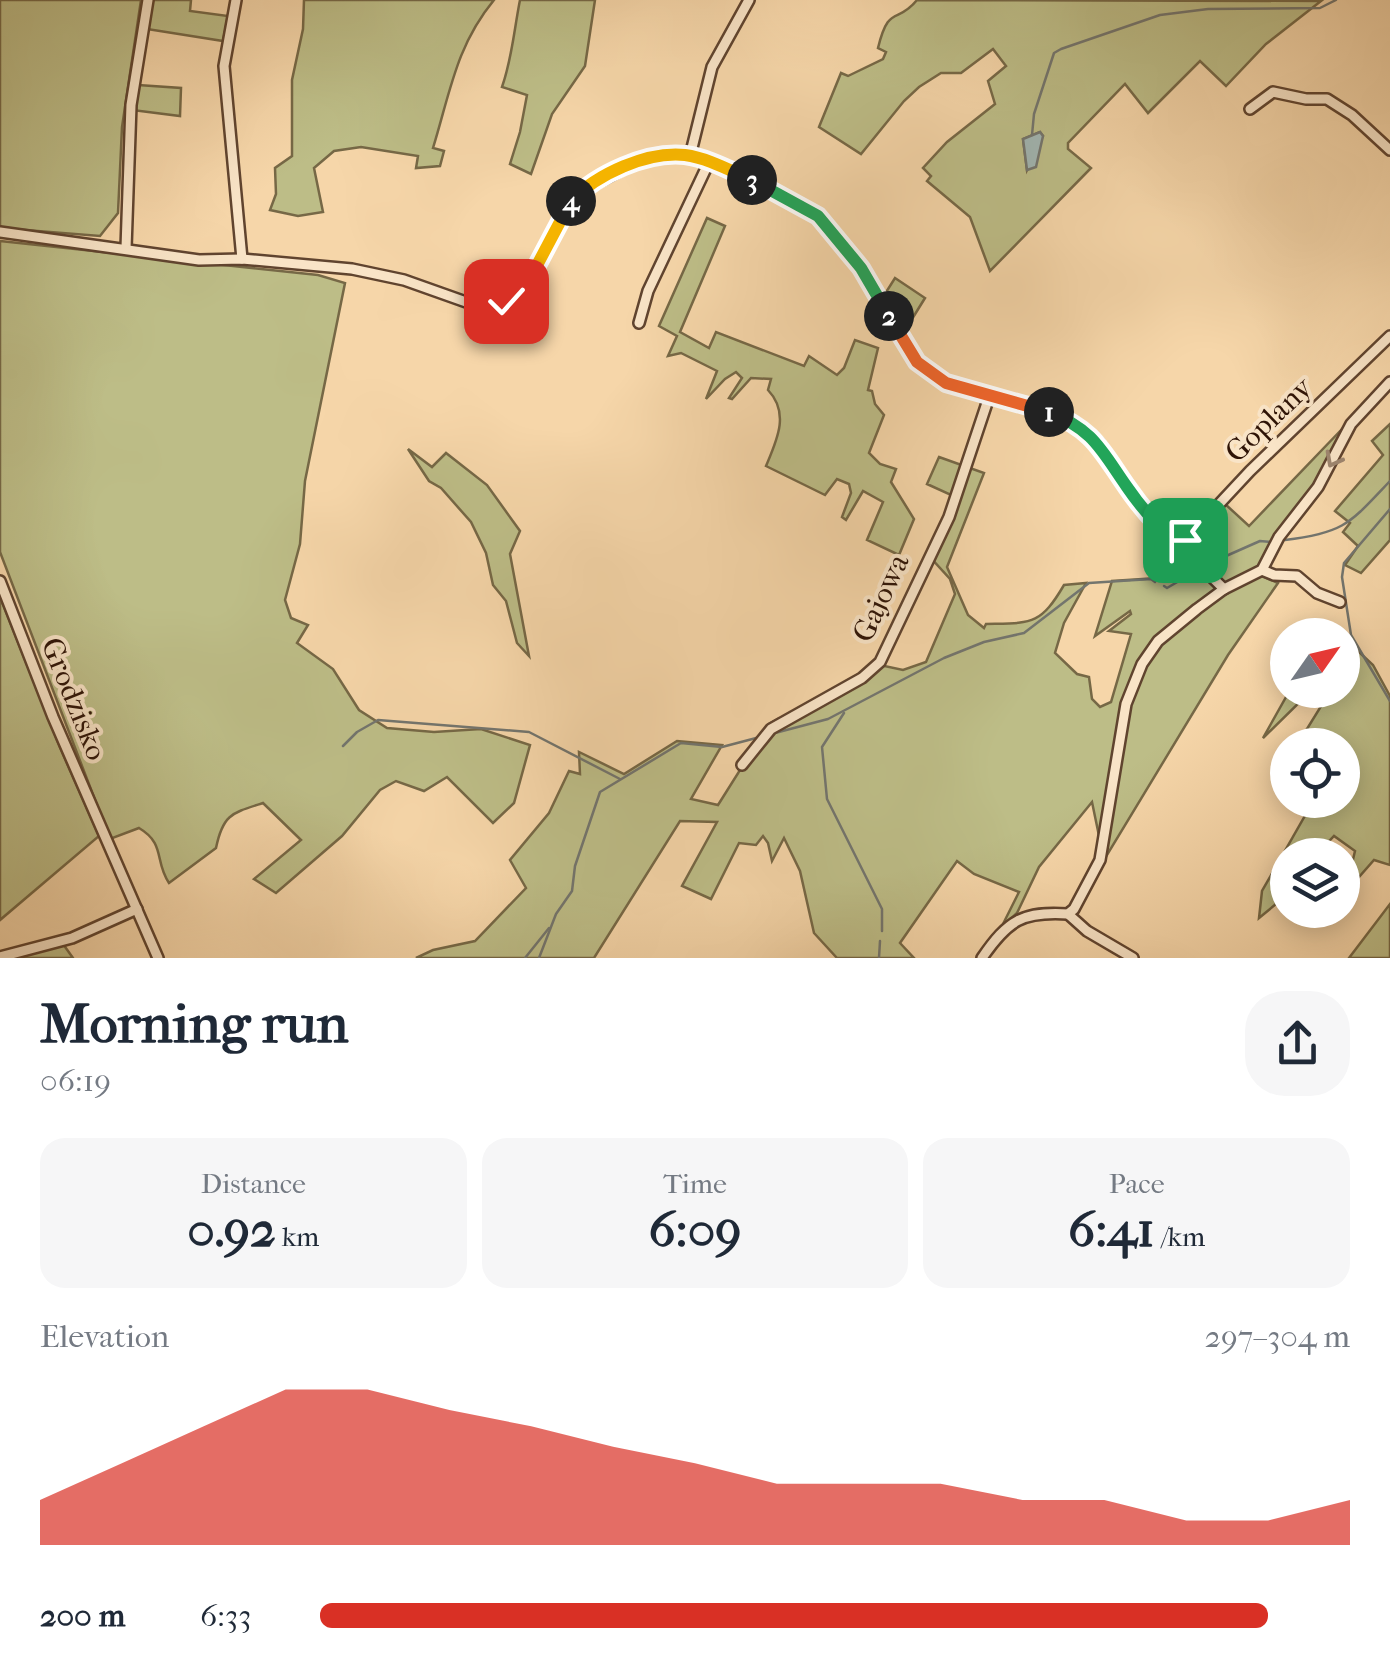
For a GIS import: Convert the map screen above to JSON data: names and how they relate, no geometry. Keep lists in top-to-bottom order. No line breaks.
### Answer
{"streets":{"street":["Goplany","Gajowa","Grodzisko"]},"north":"top right","page":{"pins":["3","4","2","1"],"heading":["Morning run","06:19"],"stats":[["Distance","0.92 km"],["Time","6:09"],["Pace","6:41 /km"]],"chart":["Elevation","297–304 m"],"list":[{"name":"200 m","note":"6:33"}]}}
